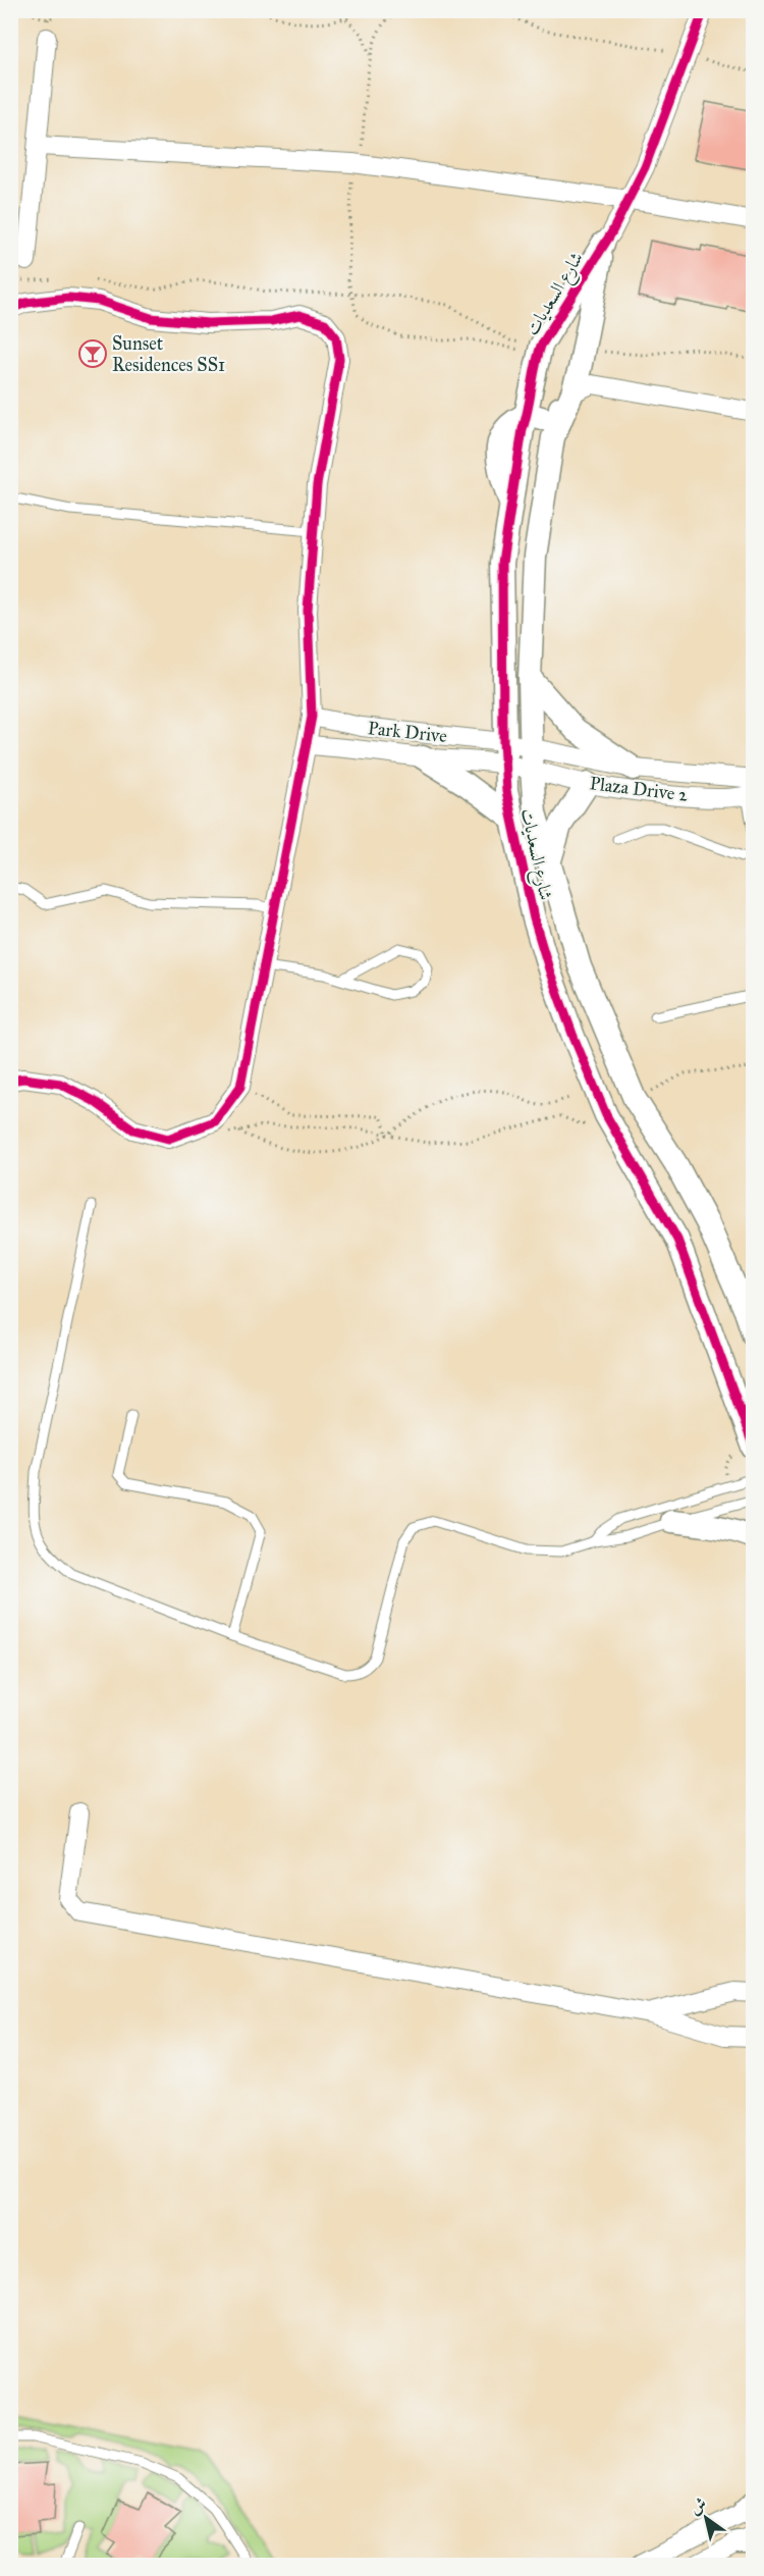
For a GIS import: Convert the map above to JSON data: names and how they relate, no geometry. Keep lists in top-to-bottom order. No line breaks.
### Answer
{"streets":{"street":["شارع السعديات","Park Drive","Plaza Drive 2"]},"crossings":[["شارع السعديات","Park Drive"],["شارع السعديات","Plaza Drive 2"]],"places":{"bar":["Sunset Residences SS1"]},"north":"top left"}
